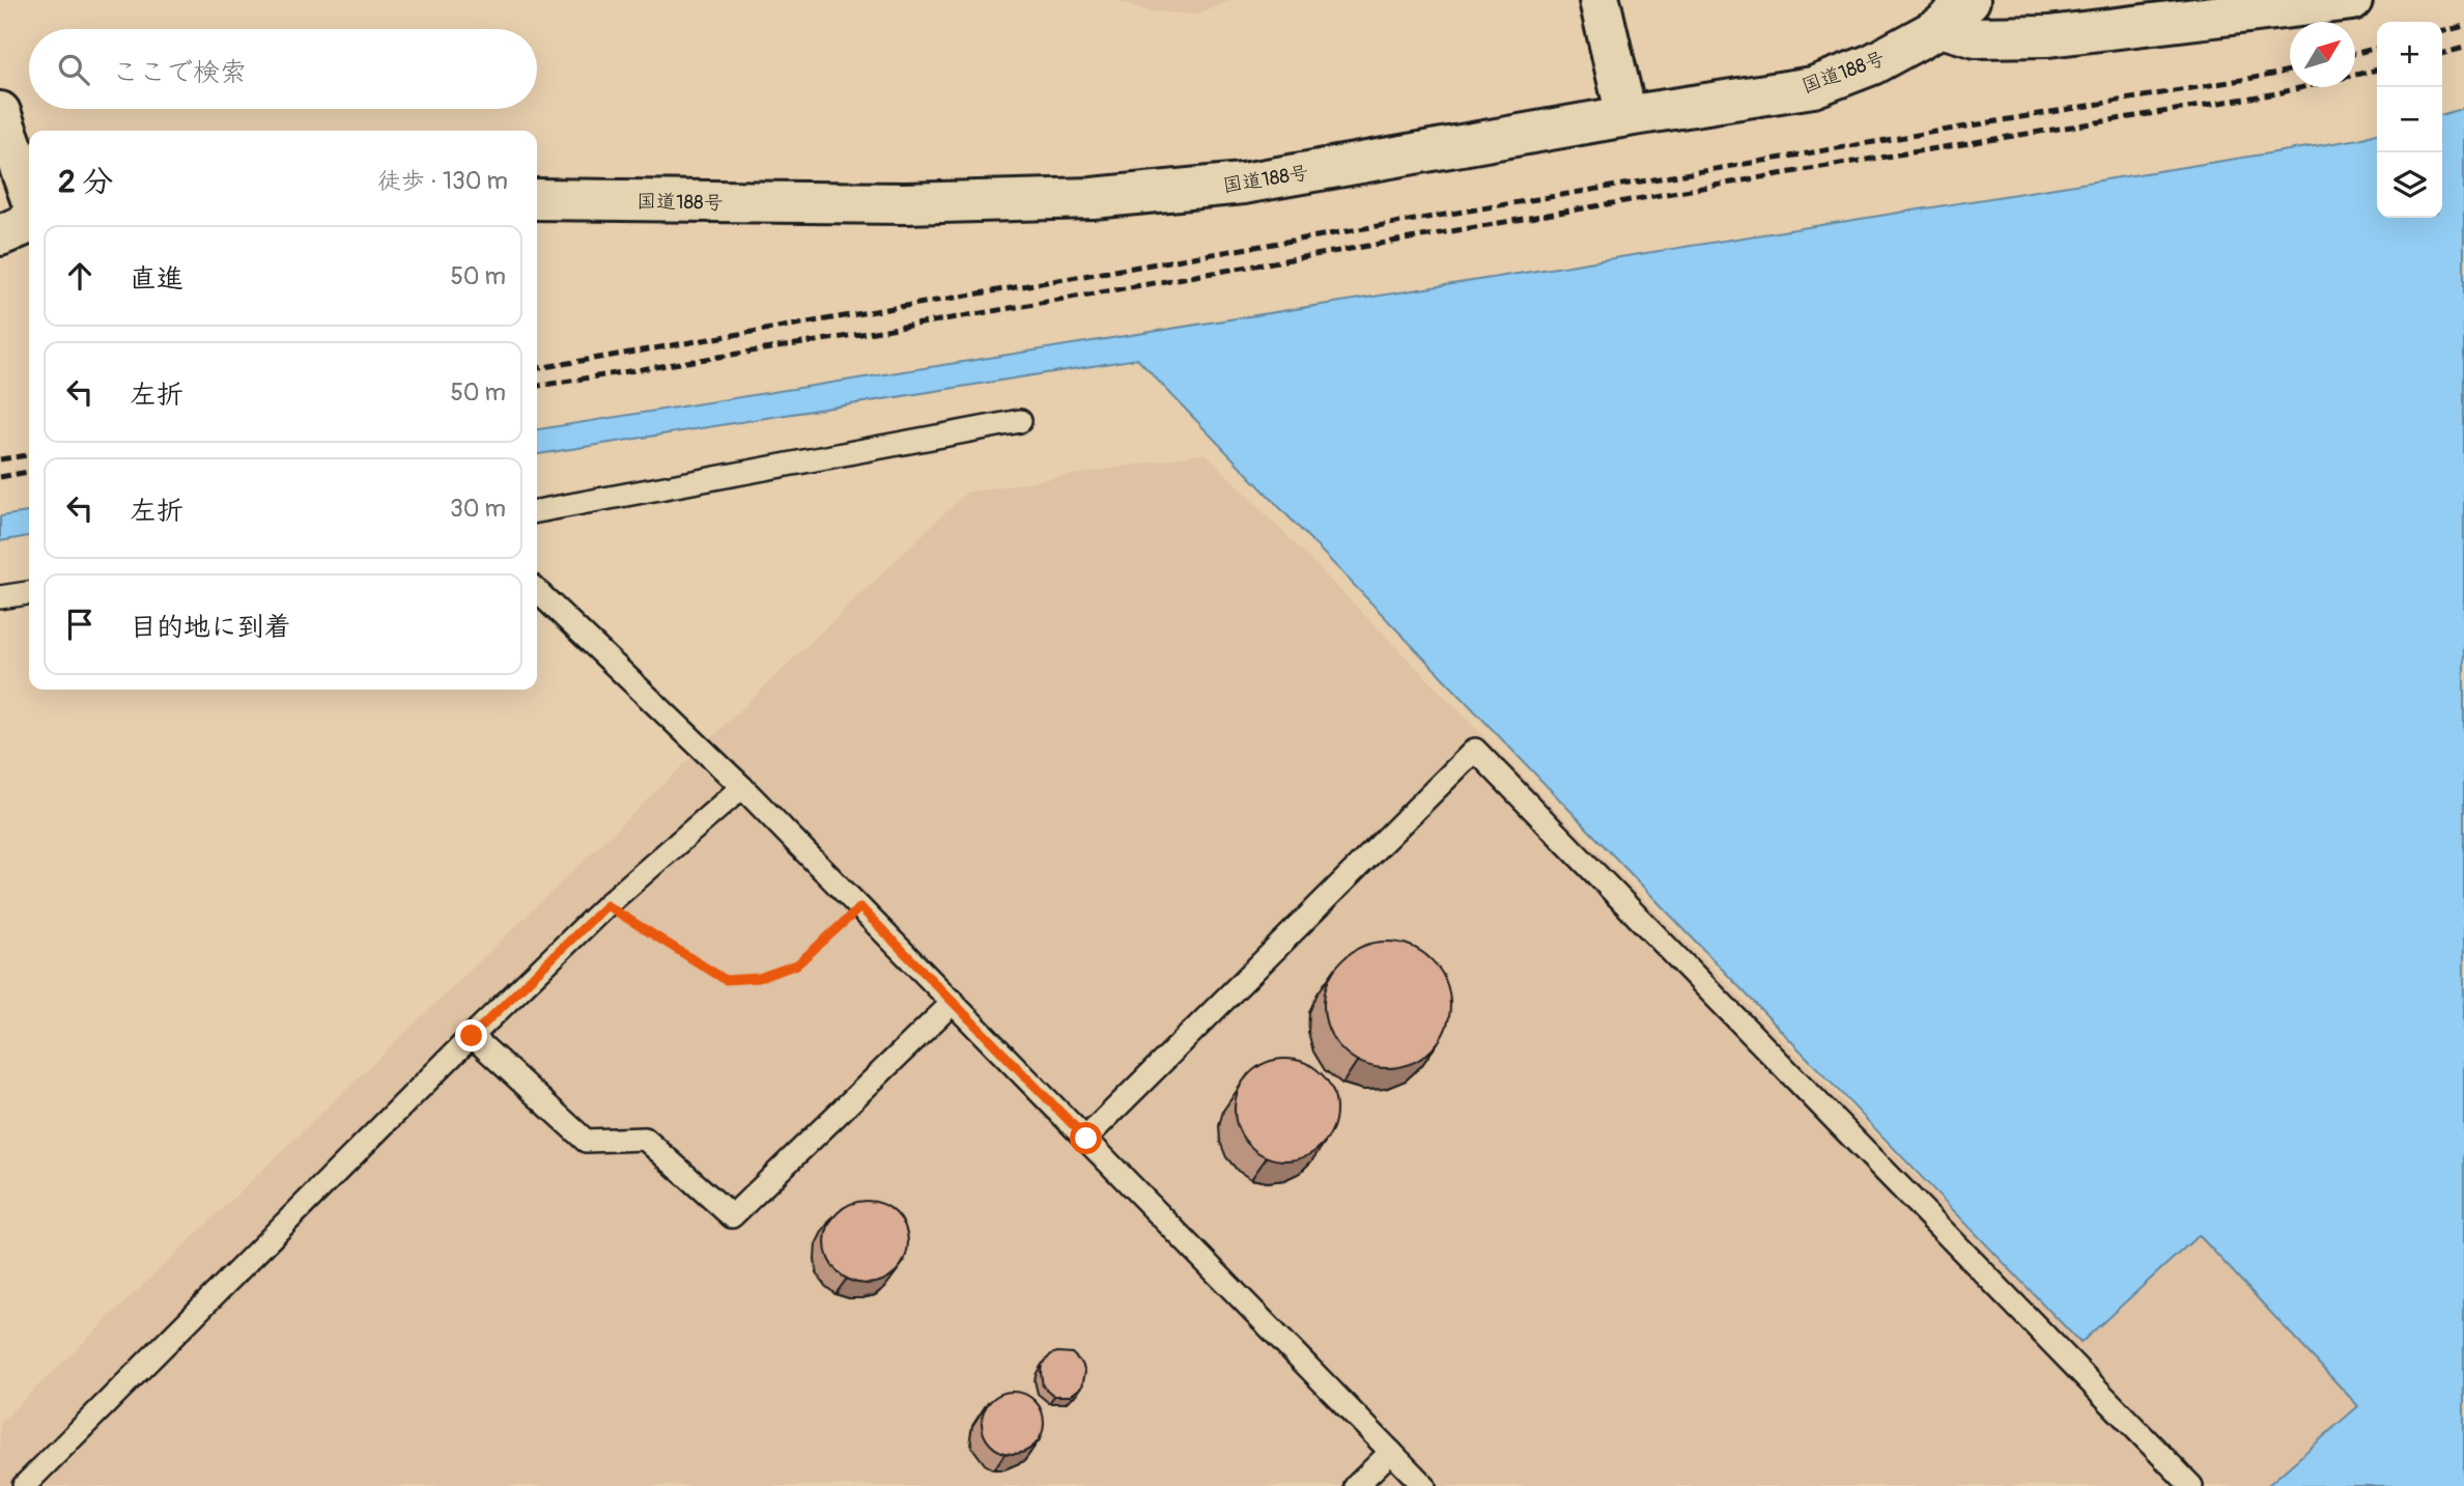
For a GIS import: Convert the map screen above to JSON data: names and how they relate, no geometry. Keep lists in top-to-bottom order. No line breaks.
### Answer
{"streets":{"main road":["国道188号"]},"north":"top right","page":{"map_buttons":["+","−"],"search":"ここで検索","heading":["2 分","徒歩 · 130 m"],"list":[["直進","50 m"],["左折","50 m"],["左折","30 m"],"目的地に到着"]}}
